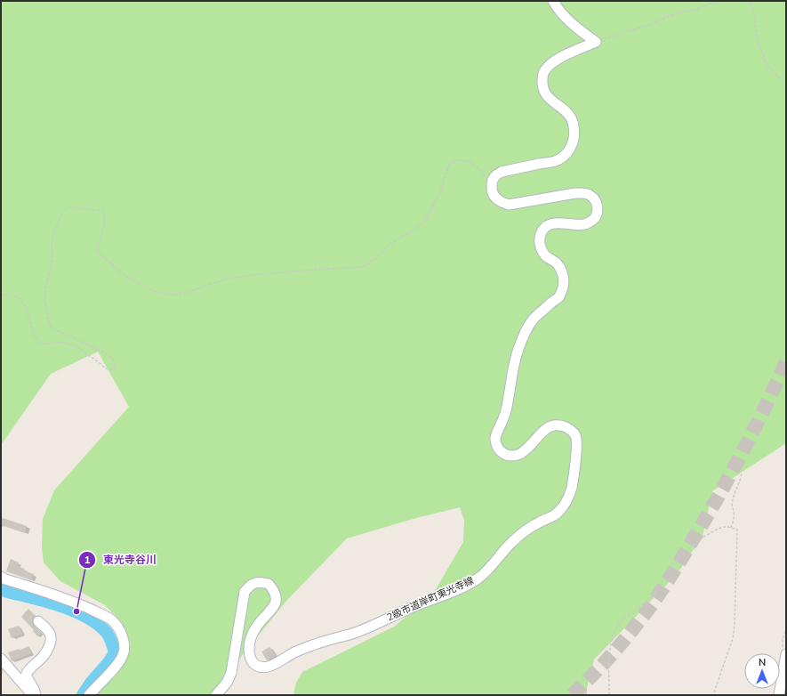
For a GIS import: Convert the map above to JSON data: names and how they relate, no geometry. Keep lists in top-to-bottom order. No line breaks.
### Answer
{"streets":{"street":["2級市道岸町東光寺線"]},"places":["東光寺谷川"],"north":"top"}
